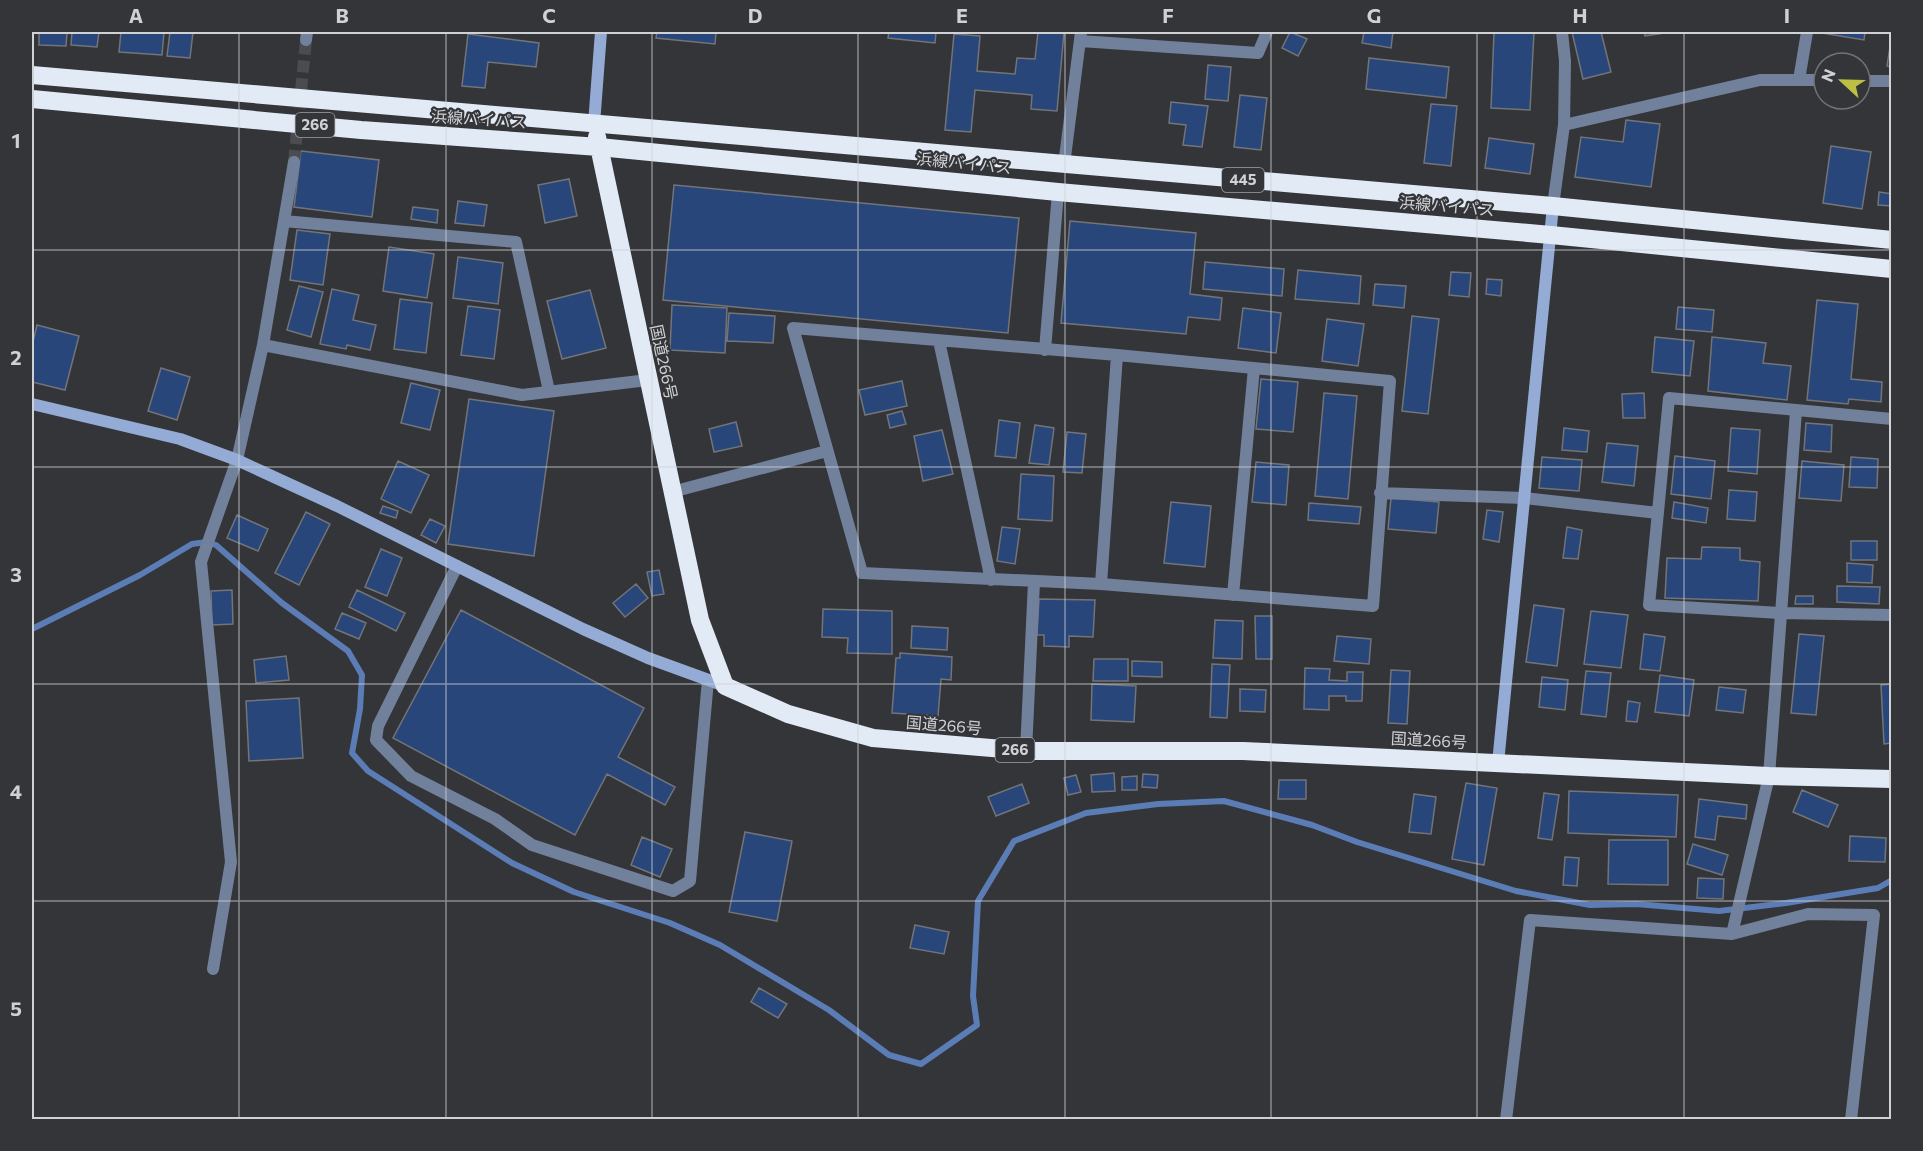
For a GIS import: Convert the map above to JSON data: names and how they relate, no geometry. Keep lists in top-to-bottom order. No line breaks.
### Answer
{"streets":{"highway":["浜線バイパス","266","445","国道266号"]},"crossings":[["浜線バイパス","国道266号"]],"north":"left","grid":{"columns":["A","B","C","D","E","F","G","H","I"],"rows":["1","2","3","4","5"]}}
